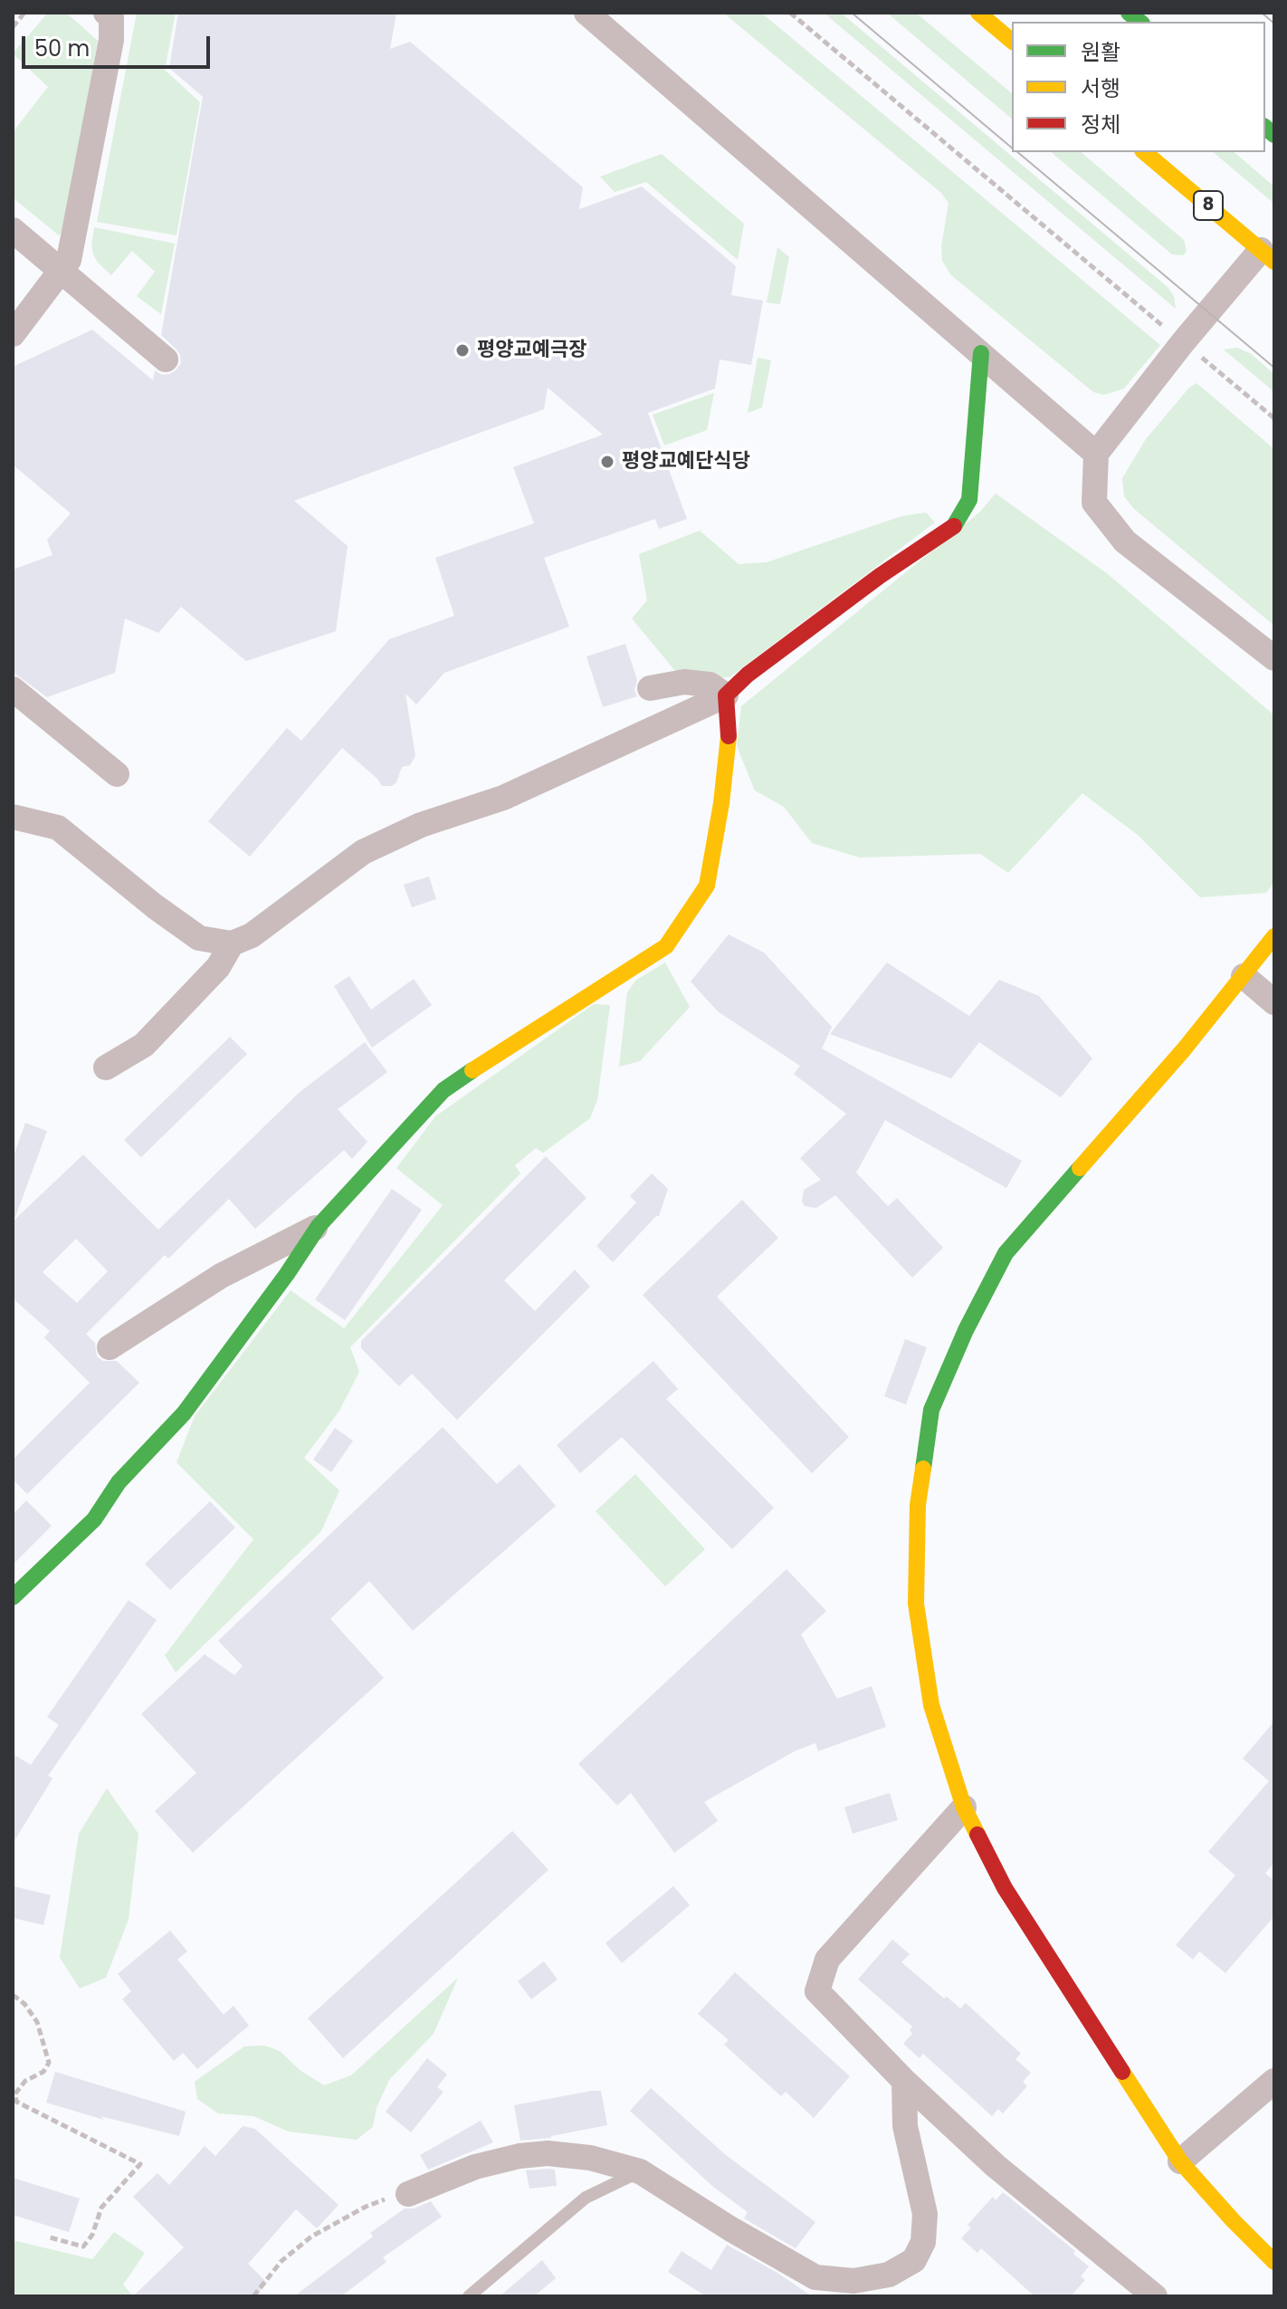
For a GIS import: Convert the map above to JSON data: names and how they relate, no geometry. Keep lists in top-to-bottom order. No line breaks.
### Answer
{"streets":{"main road":["8"]},"places":["평양교예극장","평양교예단식당"],"legend":["원활","서행","정체"],"scale_bar":"50 m"}
